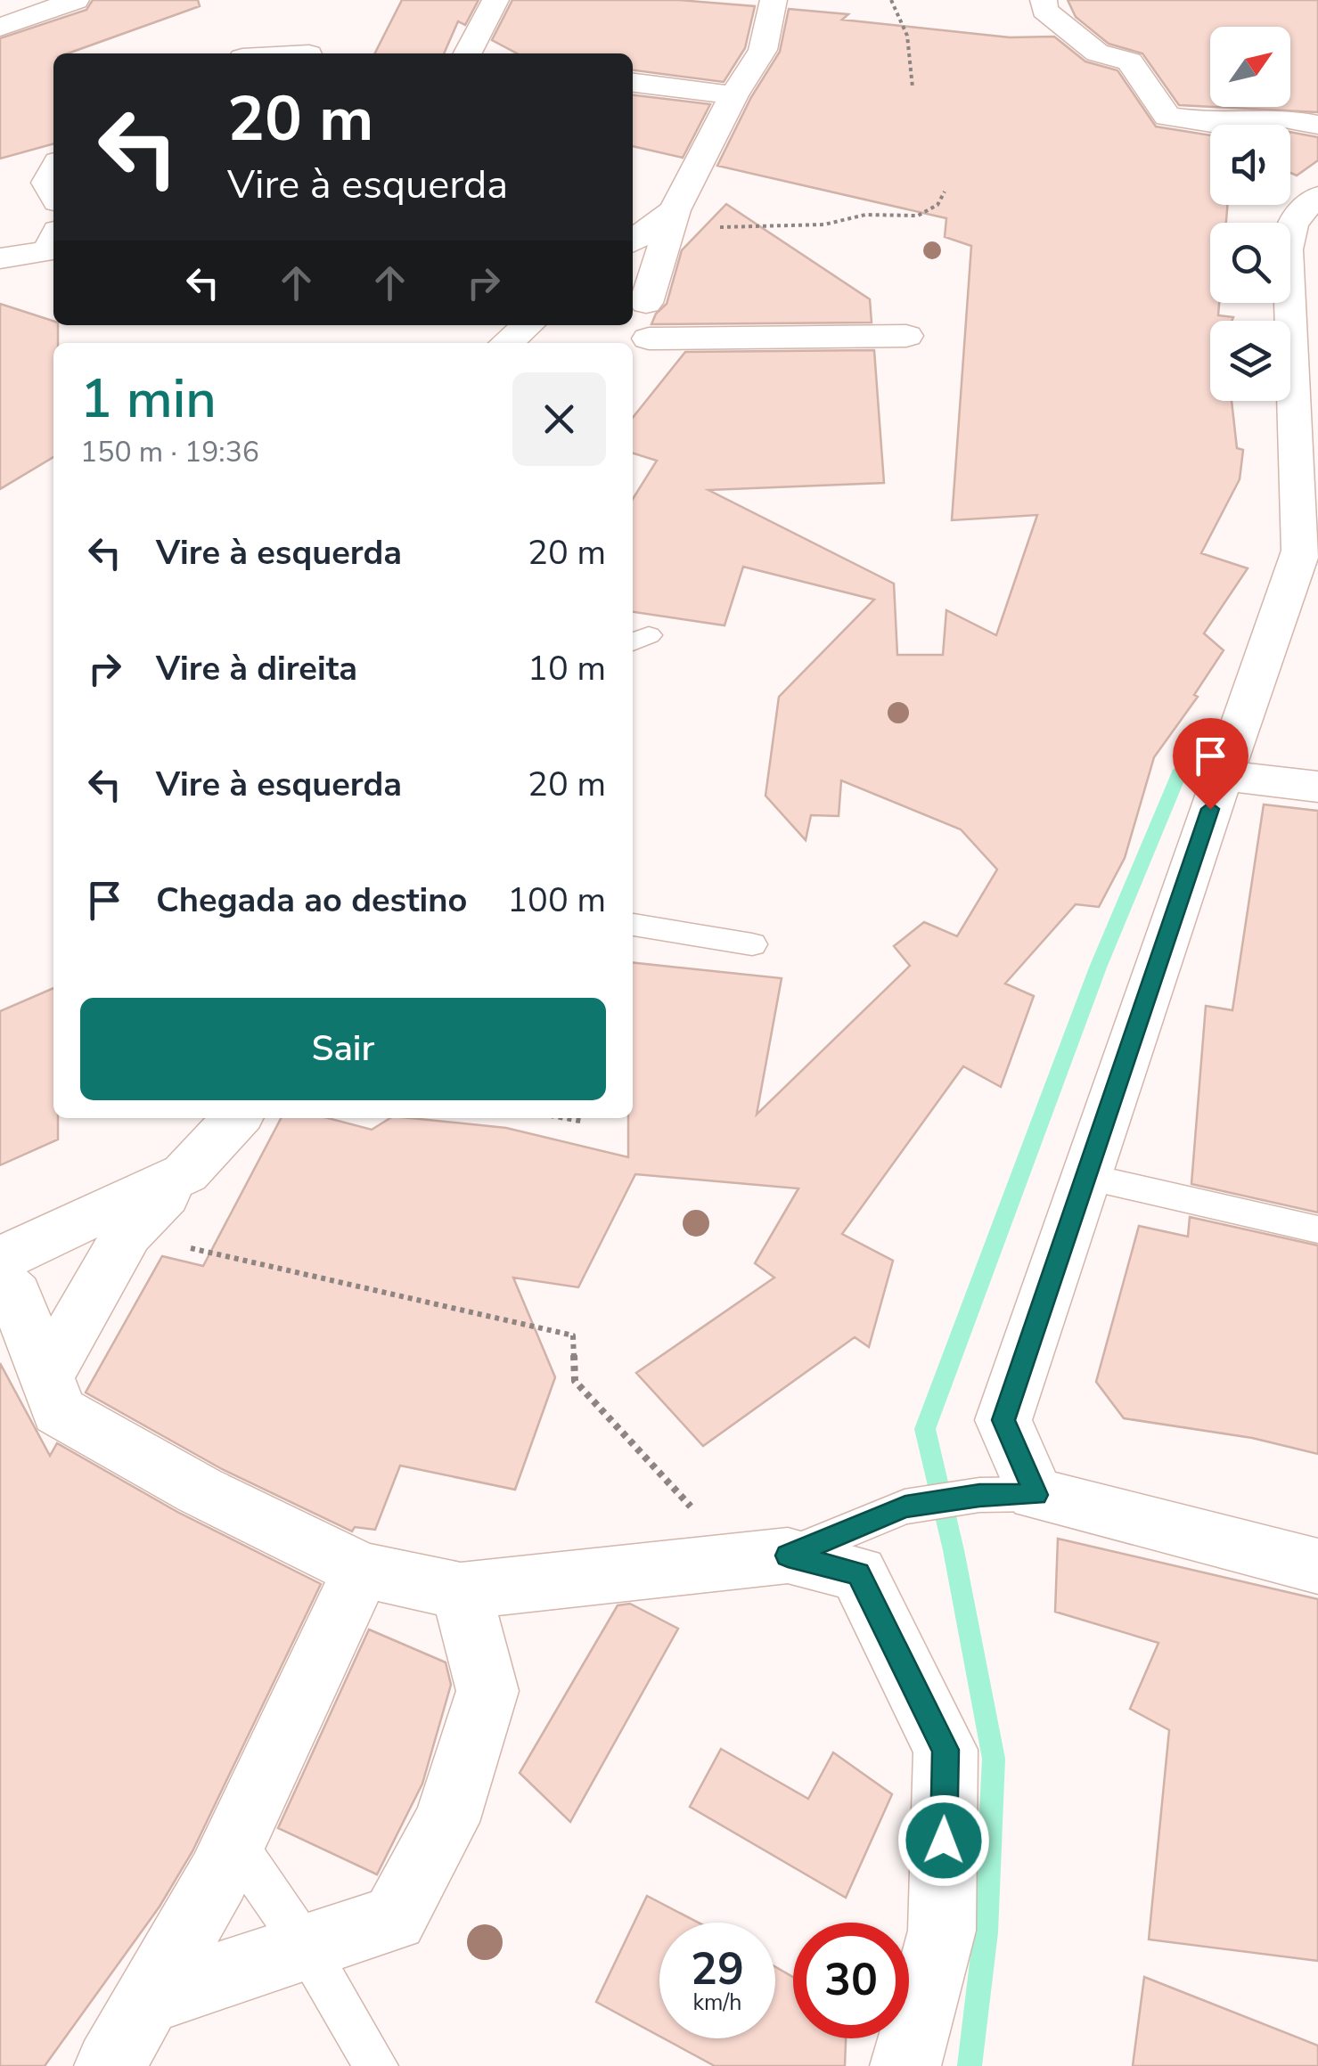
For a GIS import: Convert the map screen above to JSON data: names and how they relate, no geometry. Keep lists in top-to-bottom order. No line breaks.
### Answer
{"north":"top right","page":{"turn":["20 m","Vire à esquerda"],"heading":["1 min","150 m · 19:36"],"list":[{"name":"Vire à esquerda","value":"20 m"},{"name":"Vire à direita","value":"10 m"},{"name":"Vire à esquerda","value":"20 m"},{"name":"Chegada ao destino","value":"100 m"}],"buttons":"Sair","speed":"29 km/h","limit":"30"}}
